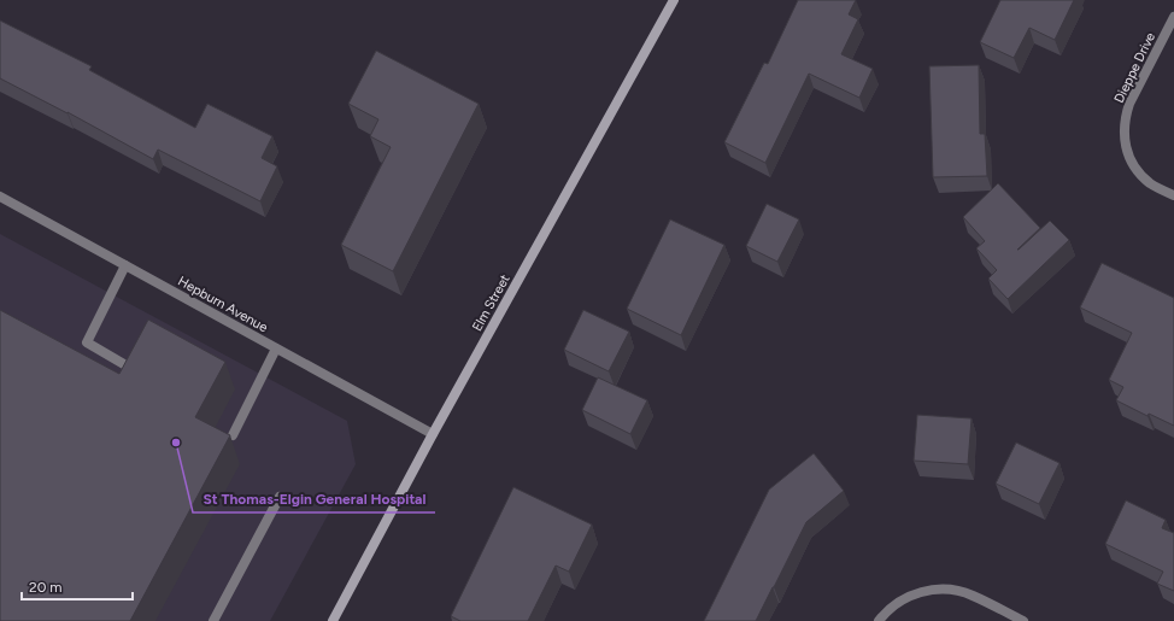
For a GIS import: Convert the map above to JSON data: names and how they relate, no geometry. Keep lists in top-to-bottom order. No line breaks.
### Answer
{"streets":{"main road":["Elm Street"],"street":["Dieppe Drive","Hepburn Avenue"]},"crossings":[["Elm Street","Hepburn Avenue"]],"places":["St Thomas-Elgin General Hospital"],"scale_bar":"20 m"}
